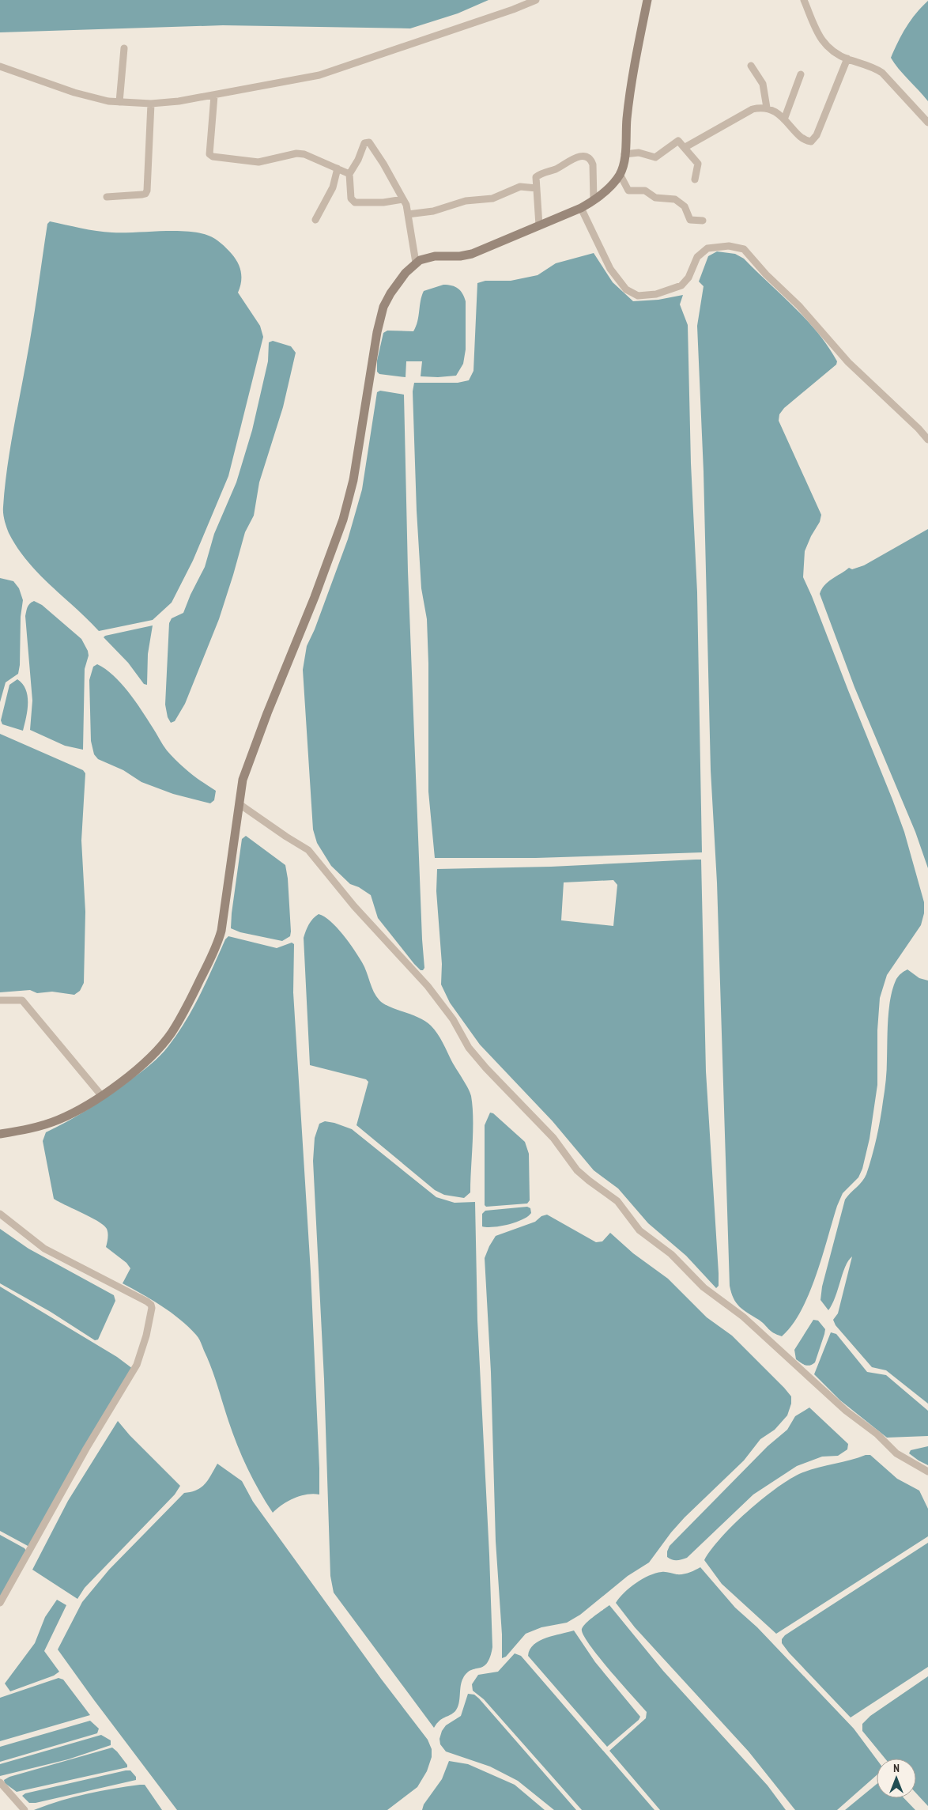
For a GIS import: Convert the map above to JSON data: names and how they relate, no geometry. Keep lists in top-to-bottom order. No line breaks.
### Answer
{"north":"top"}
